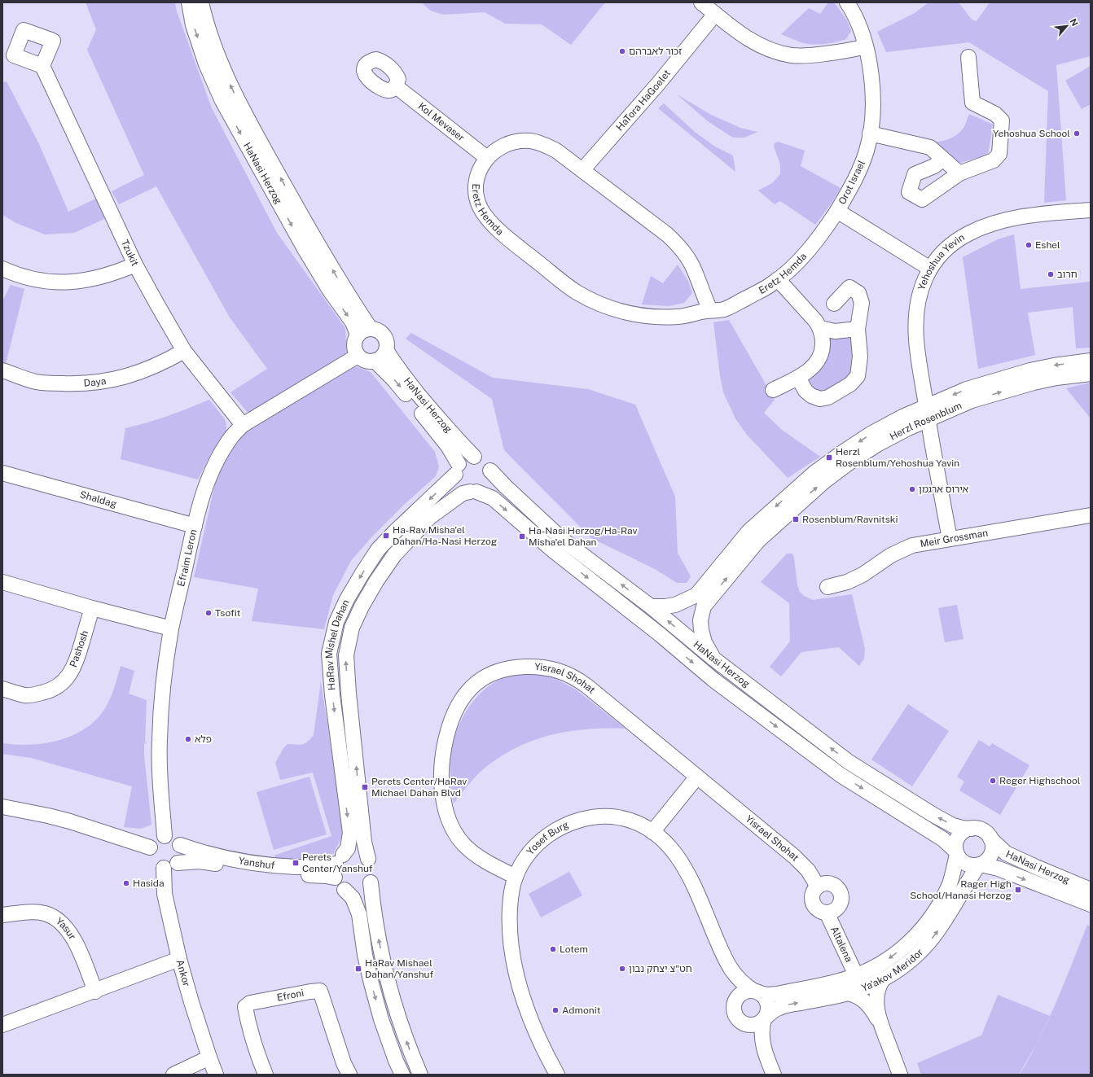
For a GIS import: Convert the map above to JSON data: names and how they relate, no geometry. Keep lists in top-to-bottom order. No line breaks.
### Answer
{"streets":{"street":["HaTora HaGoelet","Kol Mevaser","HaNasi Herzog","Orot Israel","Eretz Hemda","Tzukit","Yehoshua Yevin","Daya","Herzl Rosenblum","Shaldag","Meir Grossman","Efraim Leron","HaRav Mishel Dahan","Pashosh","Yisrael Shohat","Yosef Burg","Yanshuf","Yasur","Altalena","Ya'akov Meridor","Ankor","Efroni"]},"crossings":[["HaTora HaGoelet","Eretz Hemda"],["Kol Mevaser","Eretz Hemda"],["HaNasi Herzog","Herzl Rosenblum"],["HaNasi Herzog","Efraim Leron"],["HaNasi Herzog","HaRav Mishel Dahan"],["HaNasi Herzog","Ya'akov Meridor"],["Orot Israel","Eretz Hemda"],["Orot Israel","Yehoshua Yevin"],["Tzukit","Daya"],["Tzukit","Efraim Leron"],["Yehoshua Yevin","Herzl Rosenblum"],["Yehoshua Yevin","Meir Grossman"],["Shaldag","Efraim Leron"],["Efraim Leron","Yanshuf"],["Efraim Leron","Ankor"],["HaRav Mishel Dahan","Yanshuf"],["Yisrael Shohat","Yosef Burg"],["Yisrael Shohat","Altalena"],["Yosef Burg","Ya'akov Meridor"],["Yanshuf","Ankor"],["Altalena","Ya'akov Meridor"]],"places":{"other":["זכור לאברהם","Yehoshua School","Eshel","חרוב","אירוס ארגמן","Tsofit","פלא","Reger Highschool","Hasida","Lotem","חט\"צ יצחק נבון","Admonit"],"transit":["Herzl Rosenblum/Yehoshua Yavin","Rosenblum/Ravnitski","Ha-Rav Misha'el Dahan/Ha-Nasi Herzog","Ha-Nasi Herzog/Ha-Rav Misha'el Dahan","Perets Center/HaRav Michael Dahan Blvd","Perets Center/Yanshuf","Rager High School/Hanasi Herzog","HaRav Mishael Dahan/Yanshuf"]},"north":"top right"}
